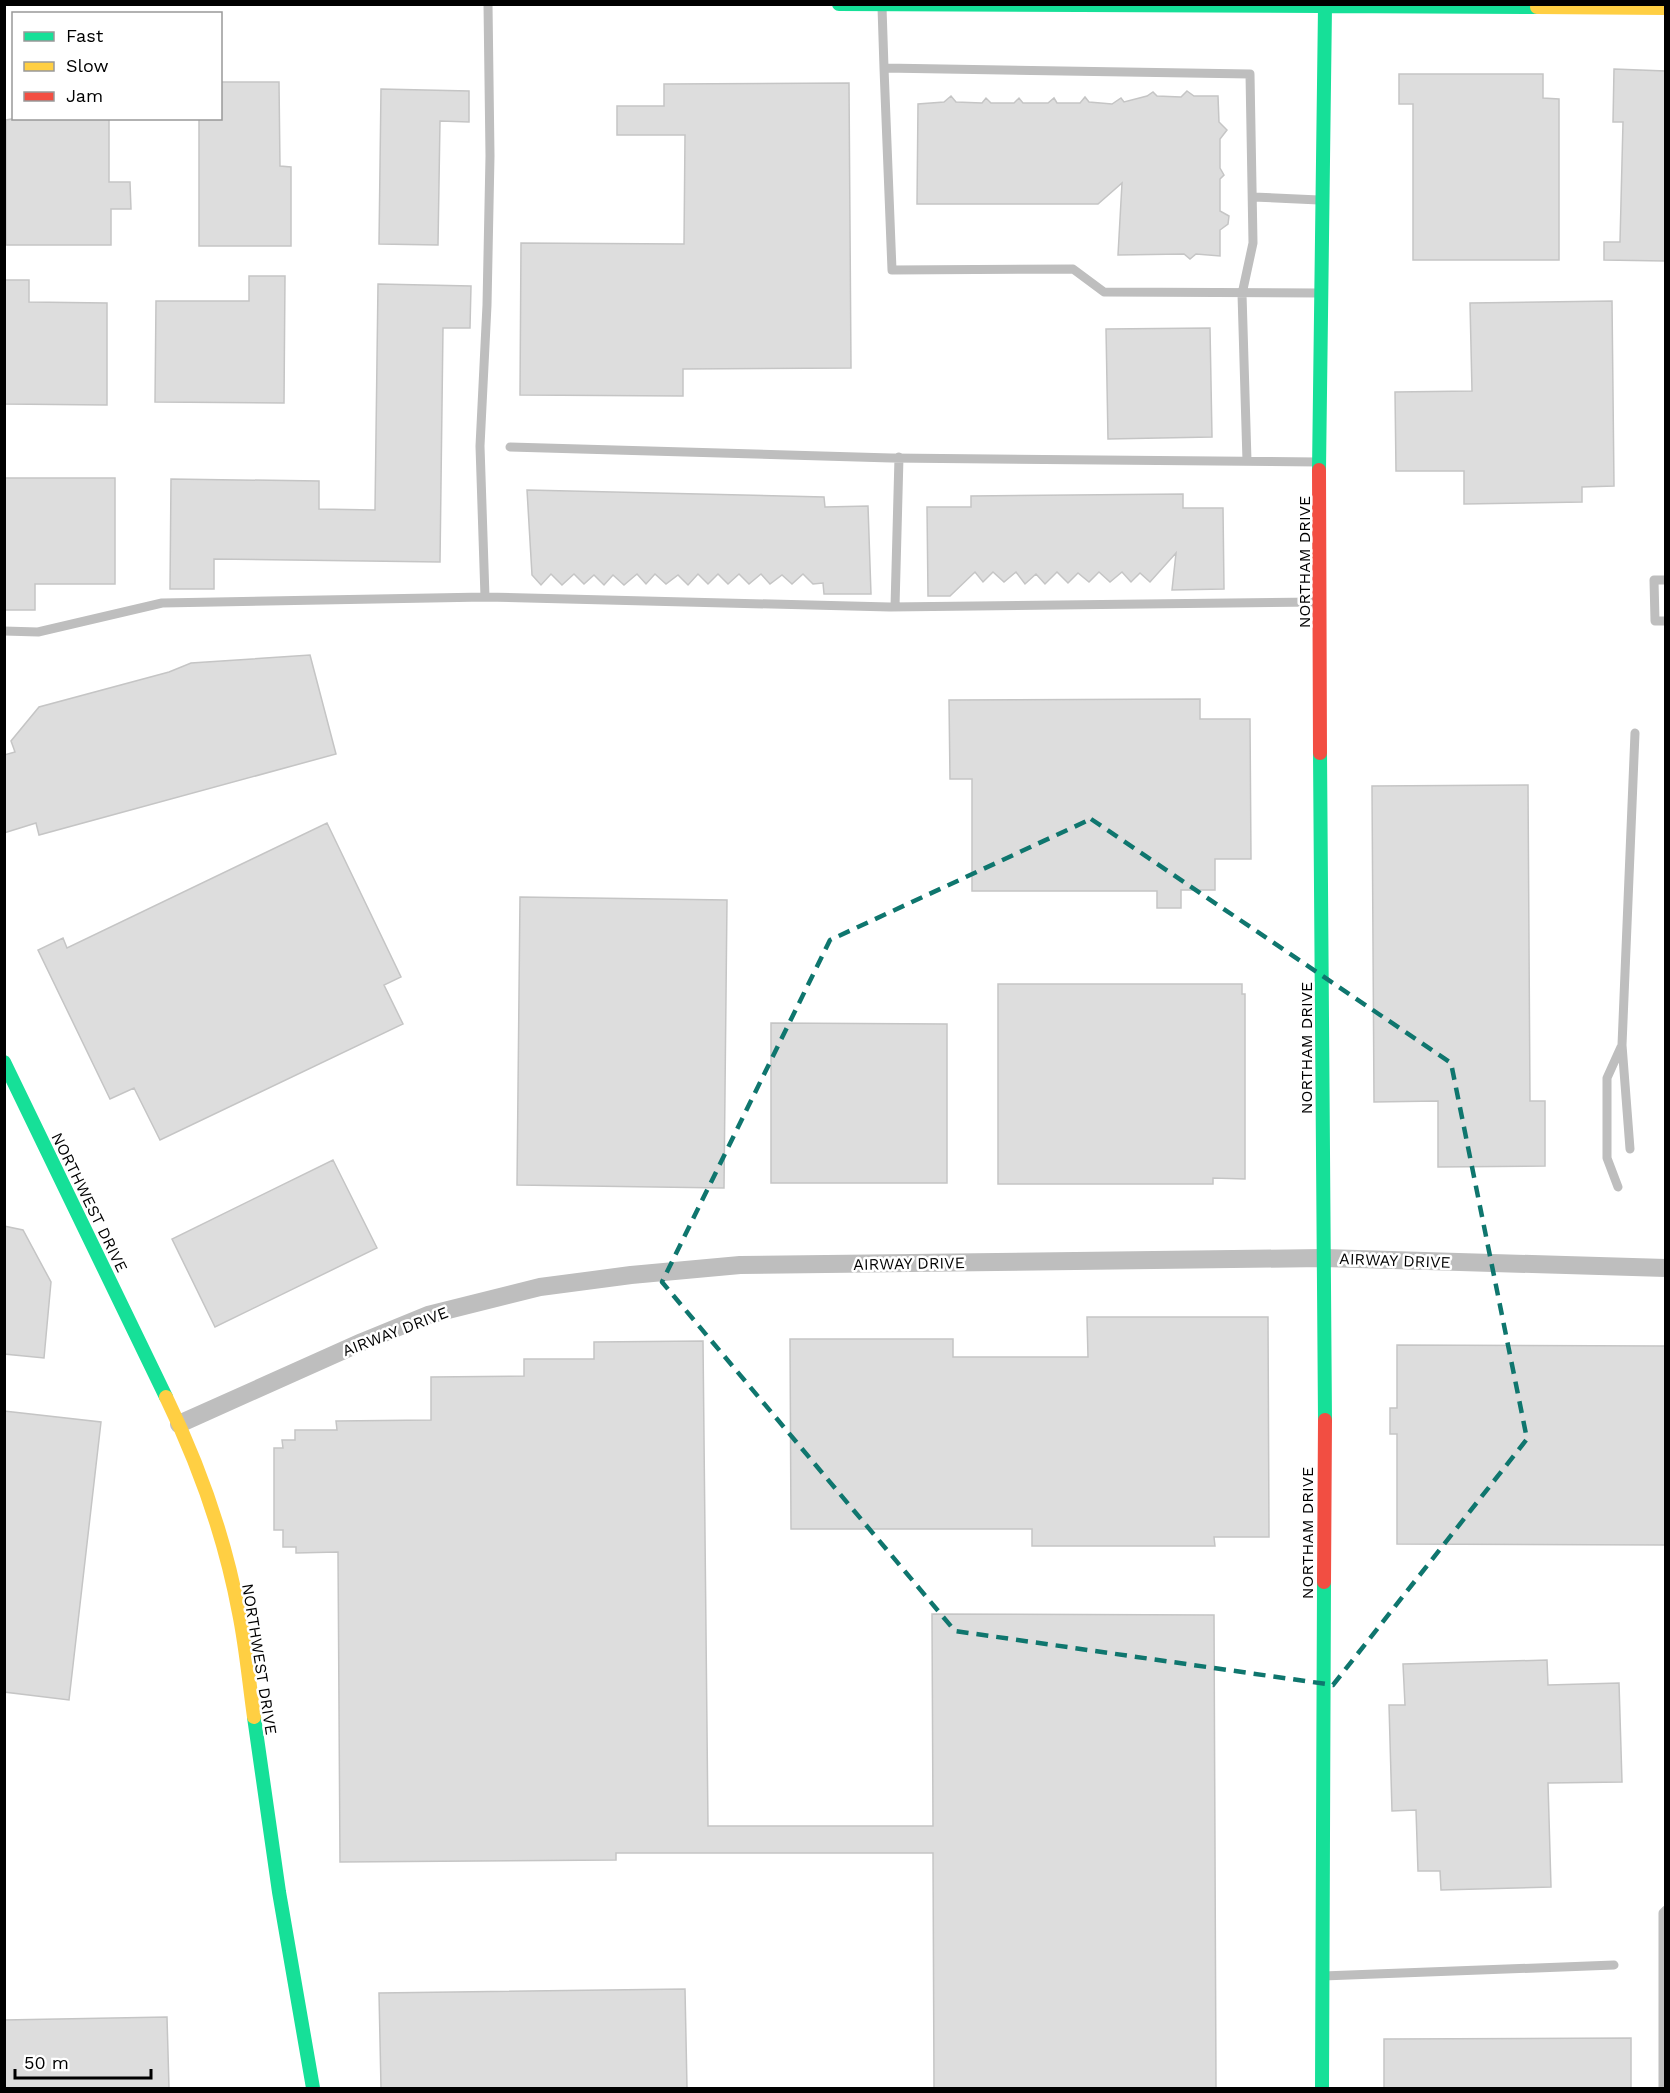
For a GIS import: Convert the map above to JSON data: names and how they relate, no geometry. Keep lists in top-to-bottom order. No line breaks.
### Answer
{"streets":{"street":["NORTHAM DRIVE","NORTHWEST DRIVE","AIRWAY DRIVE"]},"crossings":[["NORTHAM DRIVE","AIRWAY DRIVE"],["NORTHWEST DRIVE","AIRWAY DRIVE"]],"legend":["Fast","Slow","Jam"],"scale_bar":"50 m"}
